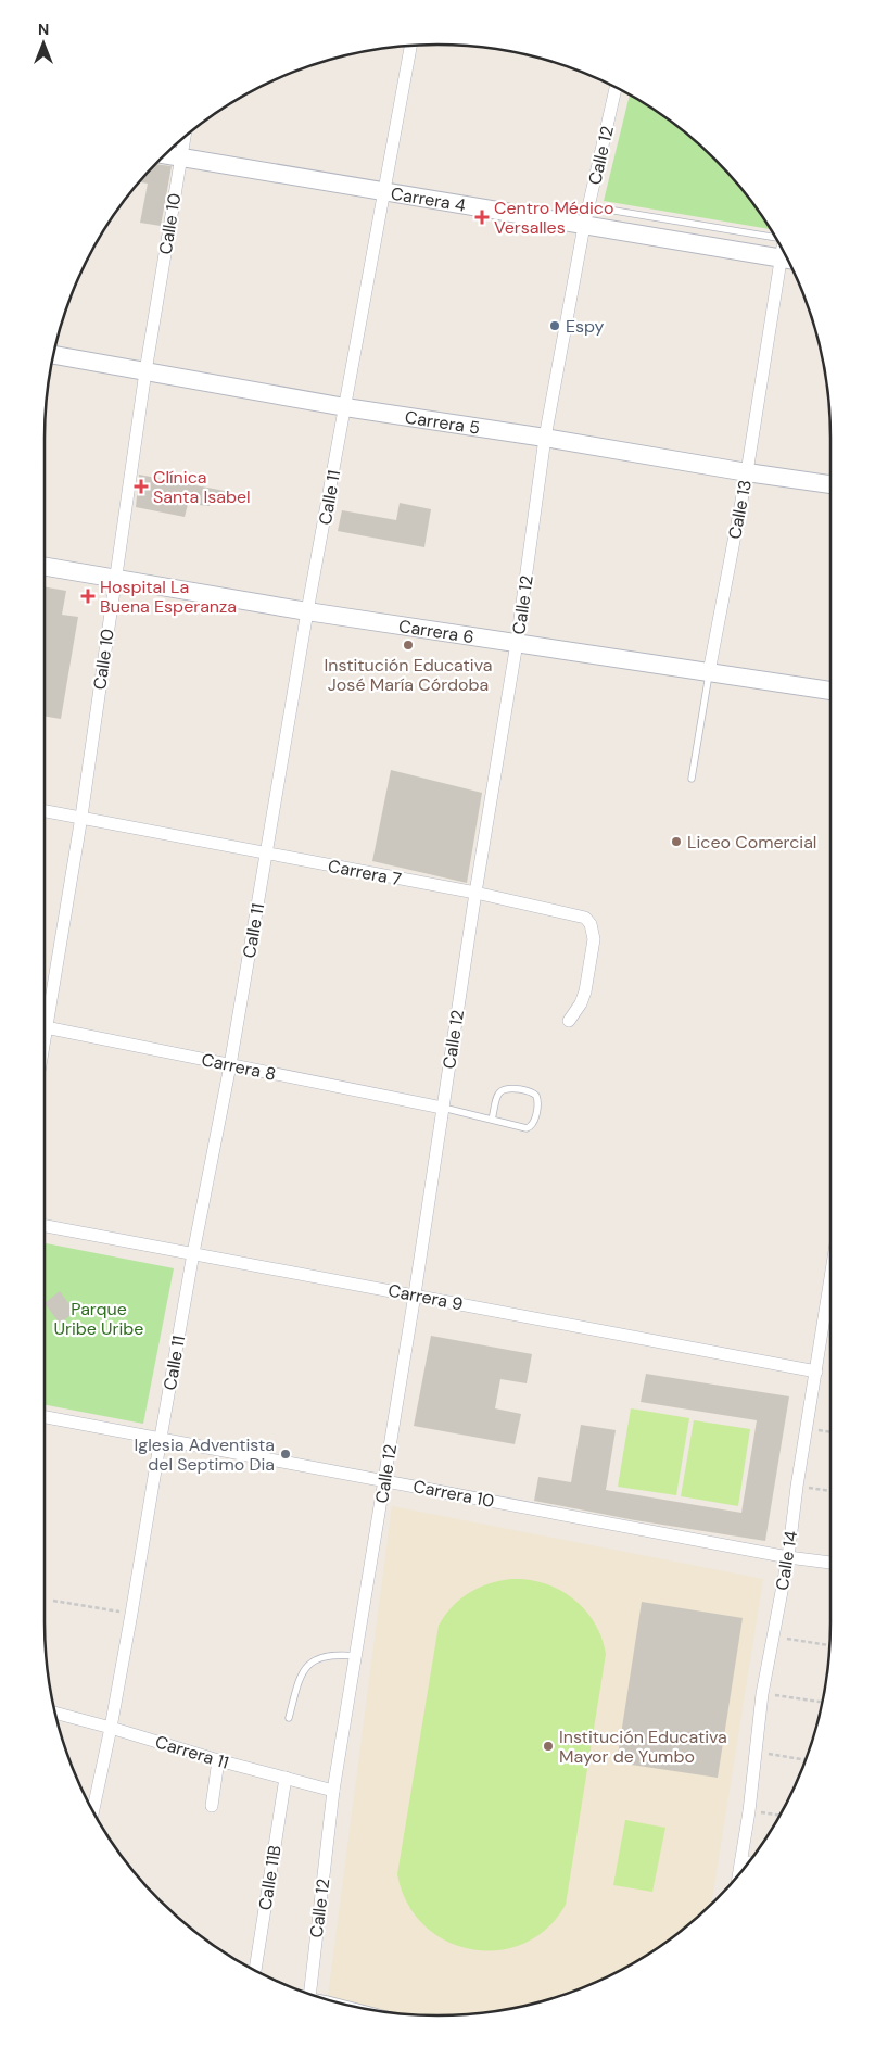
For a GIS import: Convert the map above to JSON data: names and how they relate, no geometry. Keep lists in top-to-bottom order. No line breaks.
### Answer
{"streets":{"main road":["Carrera 4","Carrera 5","Carrera 6"],"street":["Calle 12","Calle 10","Calle 11","Calle 13","Carrera 7","Carrera 8","Carrera 9","Carrera 10","Calle 14","Carrera 11","Calle 11B"]},"crossings":[["Calle 12","Carrera 4"],["Calle 12","Carrera 5"],["Calle 12","Carrera 6"],["Calle 12","Carrera 7"],["Calle 12","Carrera 8"],["Calle 12","Carrera 9"],["Calle 12","Carrera 10"],["Calle 12","Carrera 11"],["Carrera 4","Calle 10"],["Carrera 4","Calle 11"],["Calle 10","Carrera 5"],["Calle 10","Carrera 6"],["Calle 10","Carrera 7"],["Carrera 5","Calle 11"],["Carrera 5","Calle 13"],["Calle 11","Carrera 6"],["Calle 11","Carrera 7"],["Calle 11","Carrera 8"],["Calle 11","Carrera 9"],["Calle 11","Carrera 10"],["Calle 11","Carrera 11"],["Calle 13","Carrera 6"],["Carrera 9","Calle 14"],["Carrera 10","Calle 14"],["Carrera 11","Calle 11B"]],"parks":["Parque Uribe Uribe"],"places":{"health":["Centro Médico Versalles","Clínica Santa Isabel","Hospital La Buena Esperanza"],"other":["Espy","Institución Educativa José María Córdoba","Liceo Comercial","Iglesia Adventista del Septimo Dia","Institución Educativa Mayor de Yumbo"]},"north":"top"}
